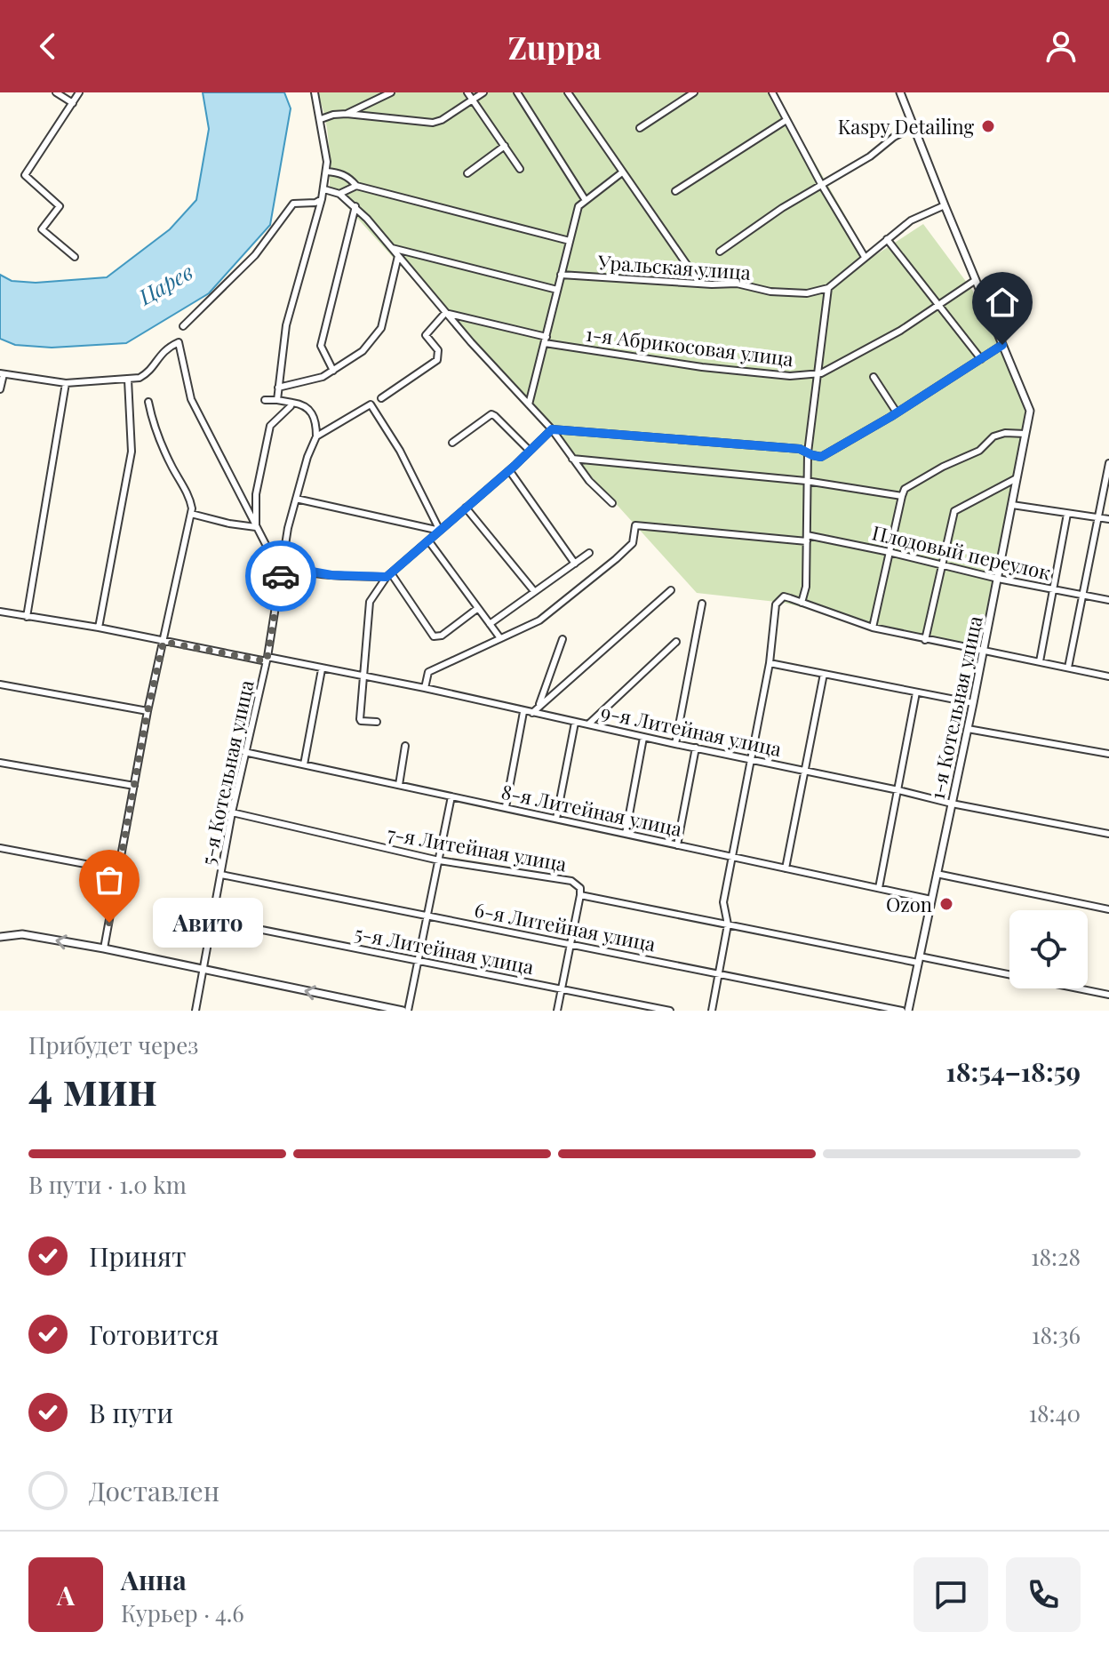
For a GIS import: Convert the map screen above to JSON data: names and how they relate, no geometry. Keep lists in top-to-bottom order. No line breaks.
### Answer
{"streets":{"street":["Уральская улица","1-я Абрикосовая улица","Плодовый переулок","1-я Котельная улица","9-я Литейная улица","5-я Котельная улица","8-я Литейная улица","7-я Литейная улица","6-я Литейная улица","5-я Литейная улица"]},"crossings":[["Плодовый переулок","1-я Котельная улица"],["1-я Котельная улица","9-я Литейная улица"],["1-я Котельная улица","8-я Литейная улица"],["1-я Котельная улица","7-я Литейная улица"],["9-я Литейная улица","5-я Котельная улица"],["5-я Котельная улица","8-я Литейная улица"],["5-я Котельная улица","7-я Литейная улица"],["5-я Котельная улица","6-я Литейная улица"],["5-я Котельная улица","5-я Литейная улица"]],"water":["Царев"],"places":["Kaspy Detailing","Ozon","Авито"],"page":{"header":"Zuppa","bubble":"Авито","heading":["4 мин","Прибудет через","18:54–18:59"],"panel":["Анна","Курьер · 4.6"],"bar":"В пути · 1.0 km","list":[["Принят","18:28"],["Готовится","18:36"],["В пути","18:40"],"Доставлен"],"round":"А"}}
